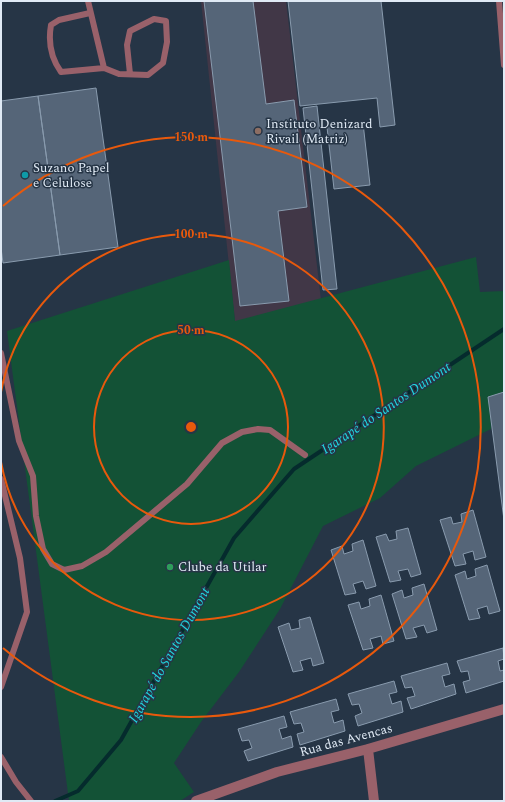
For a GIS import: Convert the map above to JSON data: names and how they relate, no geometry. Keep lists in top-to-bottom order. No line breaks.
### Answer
{"streets":{"street":["Rua das Avencas"]},"water":["Igarapé do Santos Dumont"],"places":["Instituto Denizard Rivail (Matriz)","Suzano Papel e Celulose","Clube da Utilar"],"rings":["150 m","100 m","50 m"]}
